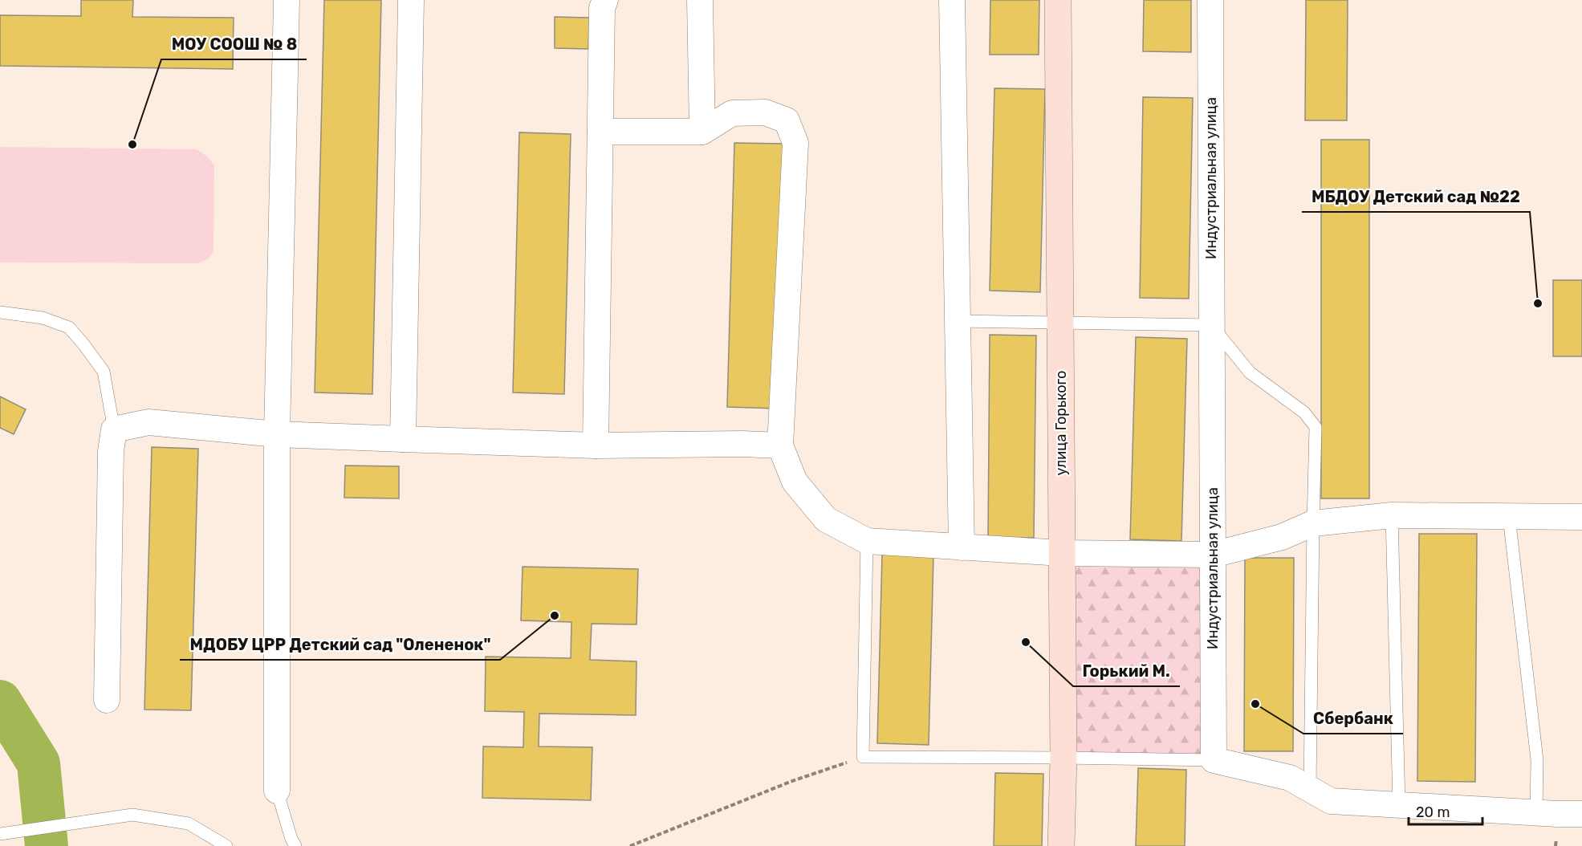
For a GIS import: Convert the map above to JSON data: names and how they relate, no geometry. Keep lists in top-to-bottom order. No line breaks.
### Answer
{"streets":{"street":["Индустриальная улица","улица Горького"]},"places":["МОУ СООШ № 8","МБДОУ Детский сад №22","МДОБУ ЦРР Детский сад \"Олененок\"","Горький М.","Сбербанк"],"scale_bar":"20 m"}
